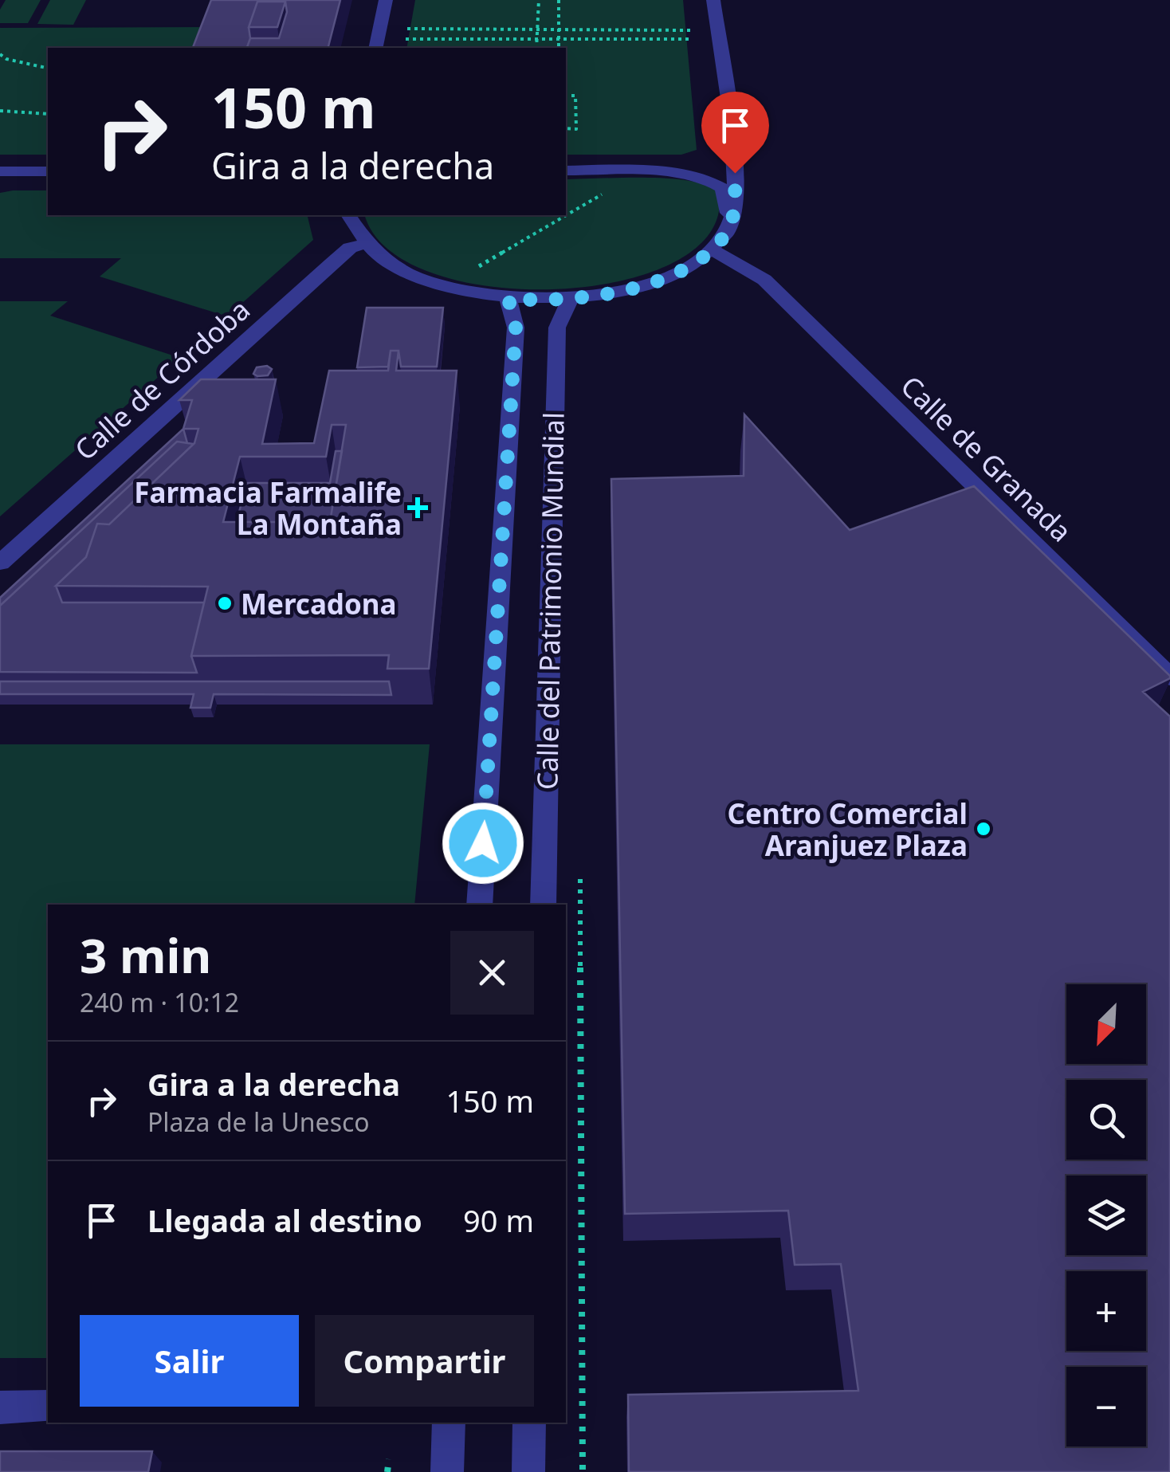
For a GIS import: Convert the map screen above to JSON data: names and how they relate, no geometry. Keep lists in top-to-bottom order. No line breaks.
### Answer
{"streets":{"street":["Calle de Córdoba","Calle de Granada","Calle del Patrimonio Mundial"]},"places":{"health":["Farmacia Farmalife La Montaña"],"other":["Mercadona","Centro Comercial Aranjuez Plaza"]},"north":"bottom left","page":{"turn":["150 m","Gira a la derecha"],"heading":["3 min","240 m · 10:12"],"map_buttons":["+","−"],"list":[{"name":"Gira a la derecha","note":"Plaza de la Unesco","value":"150 m"},{"name":"Llegada al destino","value":"90 m"}],"buttons":["Salir","Compartir"]}}
